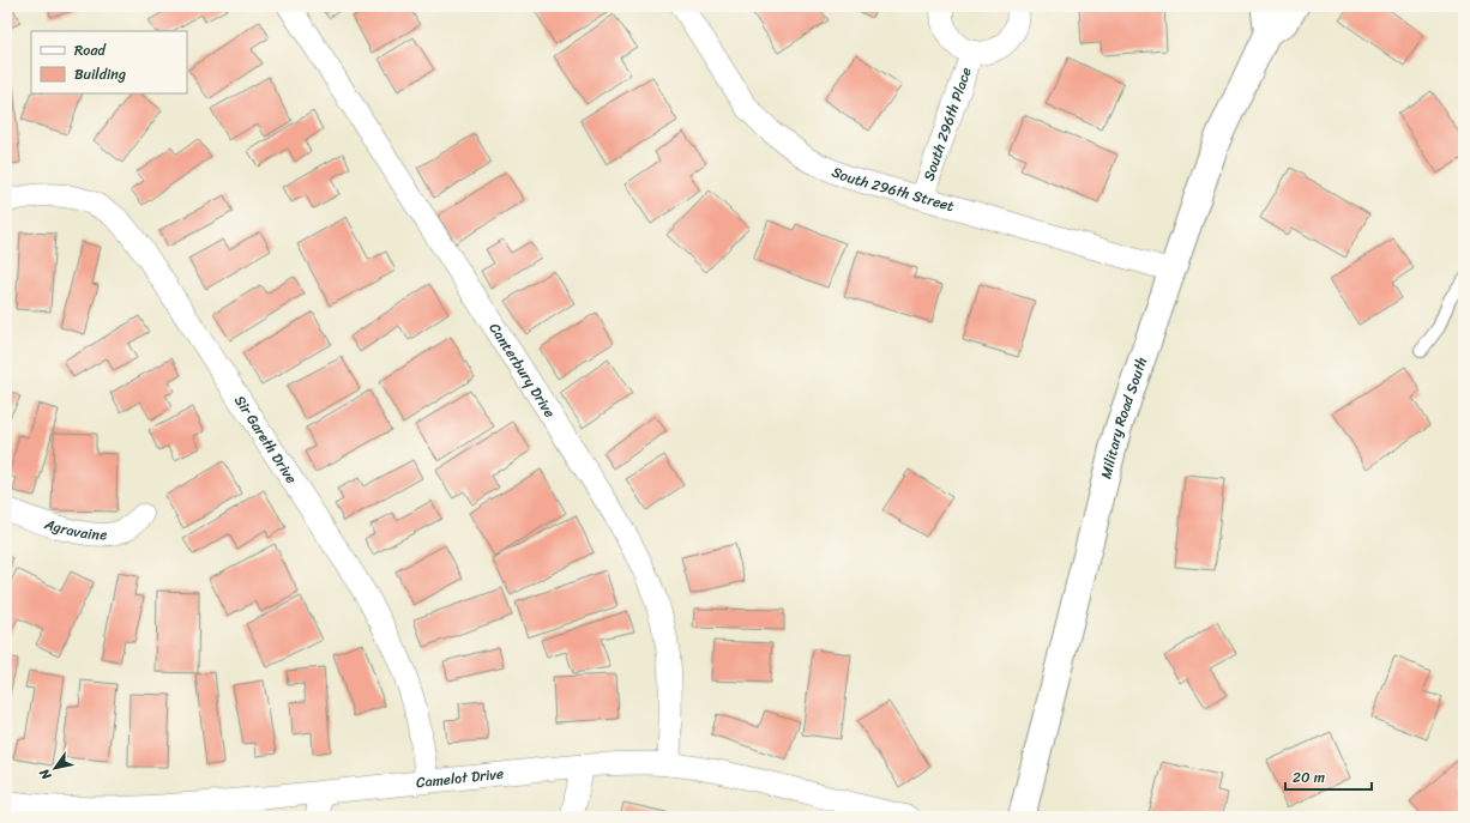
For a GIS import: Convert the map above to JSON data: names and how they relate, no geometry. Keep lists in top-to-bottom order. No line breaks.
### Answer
{"streets":{"main road":["Military Road South"],"street":["South 296th Place","South 296th Street","Canterbury Drive","Sir Gareth Drive","Agravaine","Camelot Drive"]},"crossings":[["South 296th Place","South 296th Street"],["South 296th Street","Military Road South"],["Canterbury Drive","Camelot Drive"],["Sir Gareth Drive","Camelot Drive"]],"legend":["Road","Building"],"scale_bar":"20 m","north":"bottom left"}
